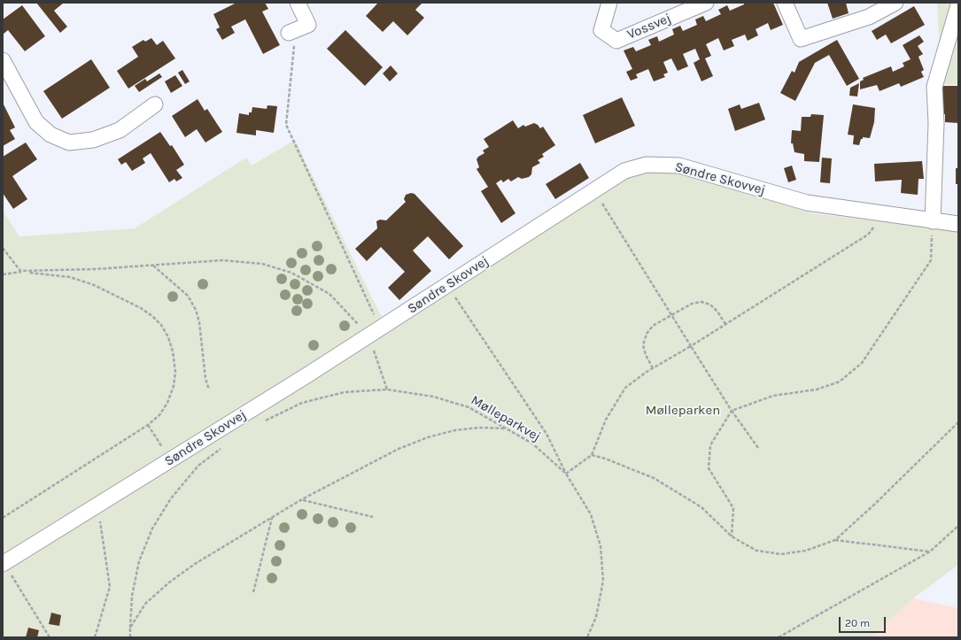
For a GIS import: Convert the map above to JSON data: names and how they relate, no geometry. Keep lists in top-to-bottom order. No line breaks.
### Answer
{"streets":{"street":["Vossvej","Søndre Skovvej"],"path":["Mølleparkvej"]},"parks":["Mølleparken"],"scale_bar":"20 m"}
